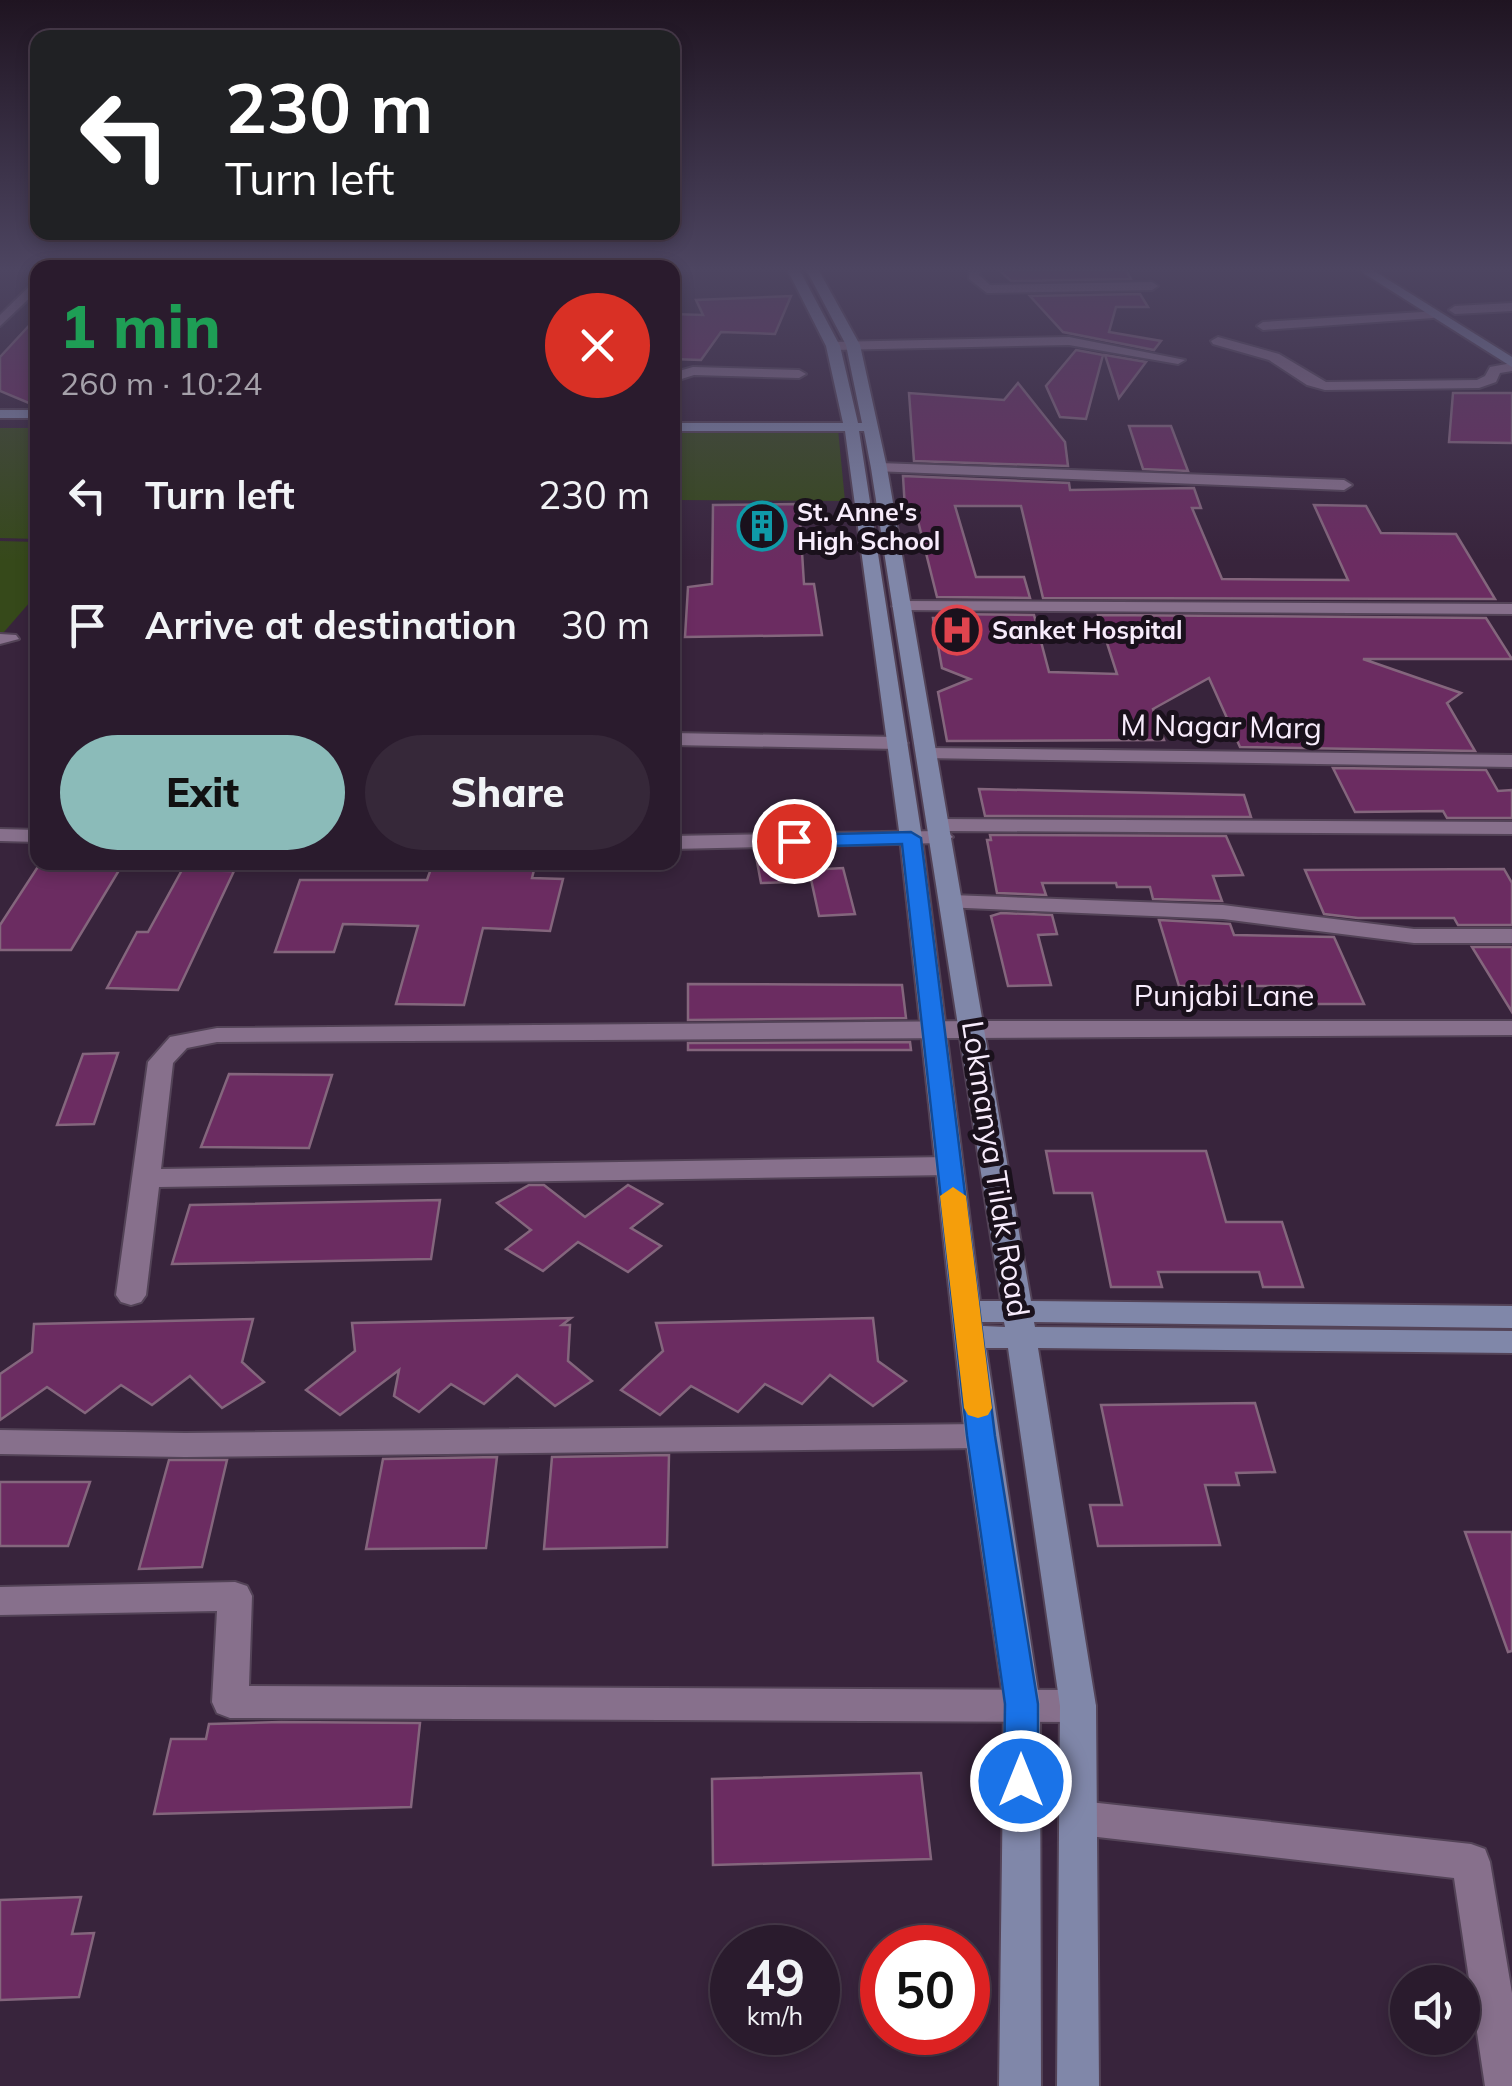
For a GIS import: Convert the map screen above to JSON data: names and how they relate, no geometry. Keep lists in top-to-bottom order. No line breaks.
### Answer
{"streets":{"main road":["Lokmanya Tilak Road"],"street":["M Nagar Marg","Punjabi Lane"]},"crossings":[["M Nagar Marg","Lokmanya Tilak Road"],["Punjabi Lane","Lokmanya Tilak Road"]],"places":{"building":["St. Anne's High School"],"hospital":["Sanket Hospital"]},"page":{"turn":["230 m","Turn left"],"heading":["1 min","260 m · 10:24"],"list":[{"name":"Turn left","value":"230 m"},{"name":"Arrive at destination","value":"30 m"}],"buttons":["Exit","Share"],"speed":"49 km/h","limit":"50"}}
